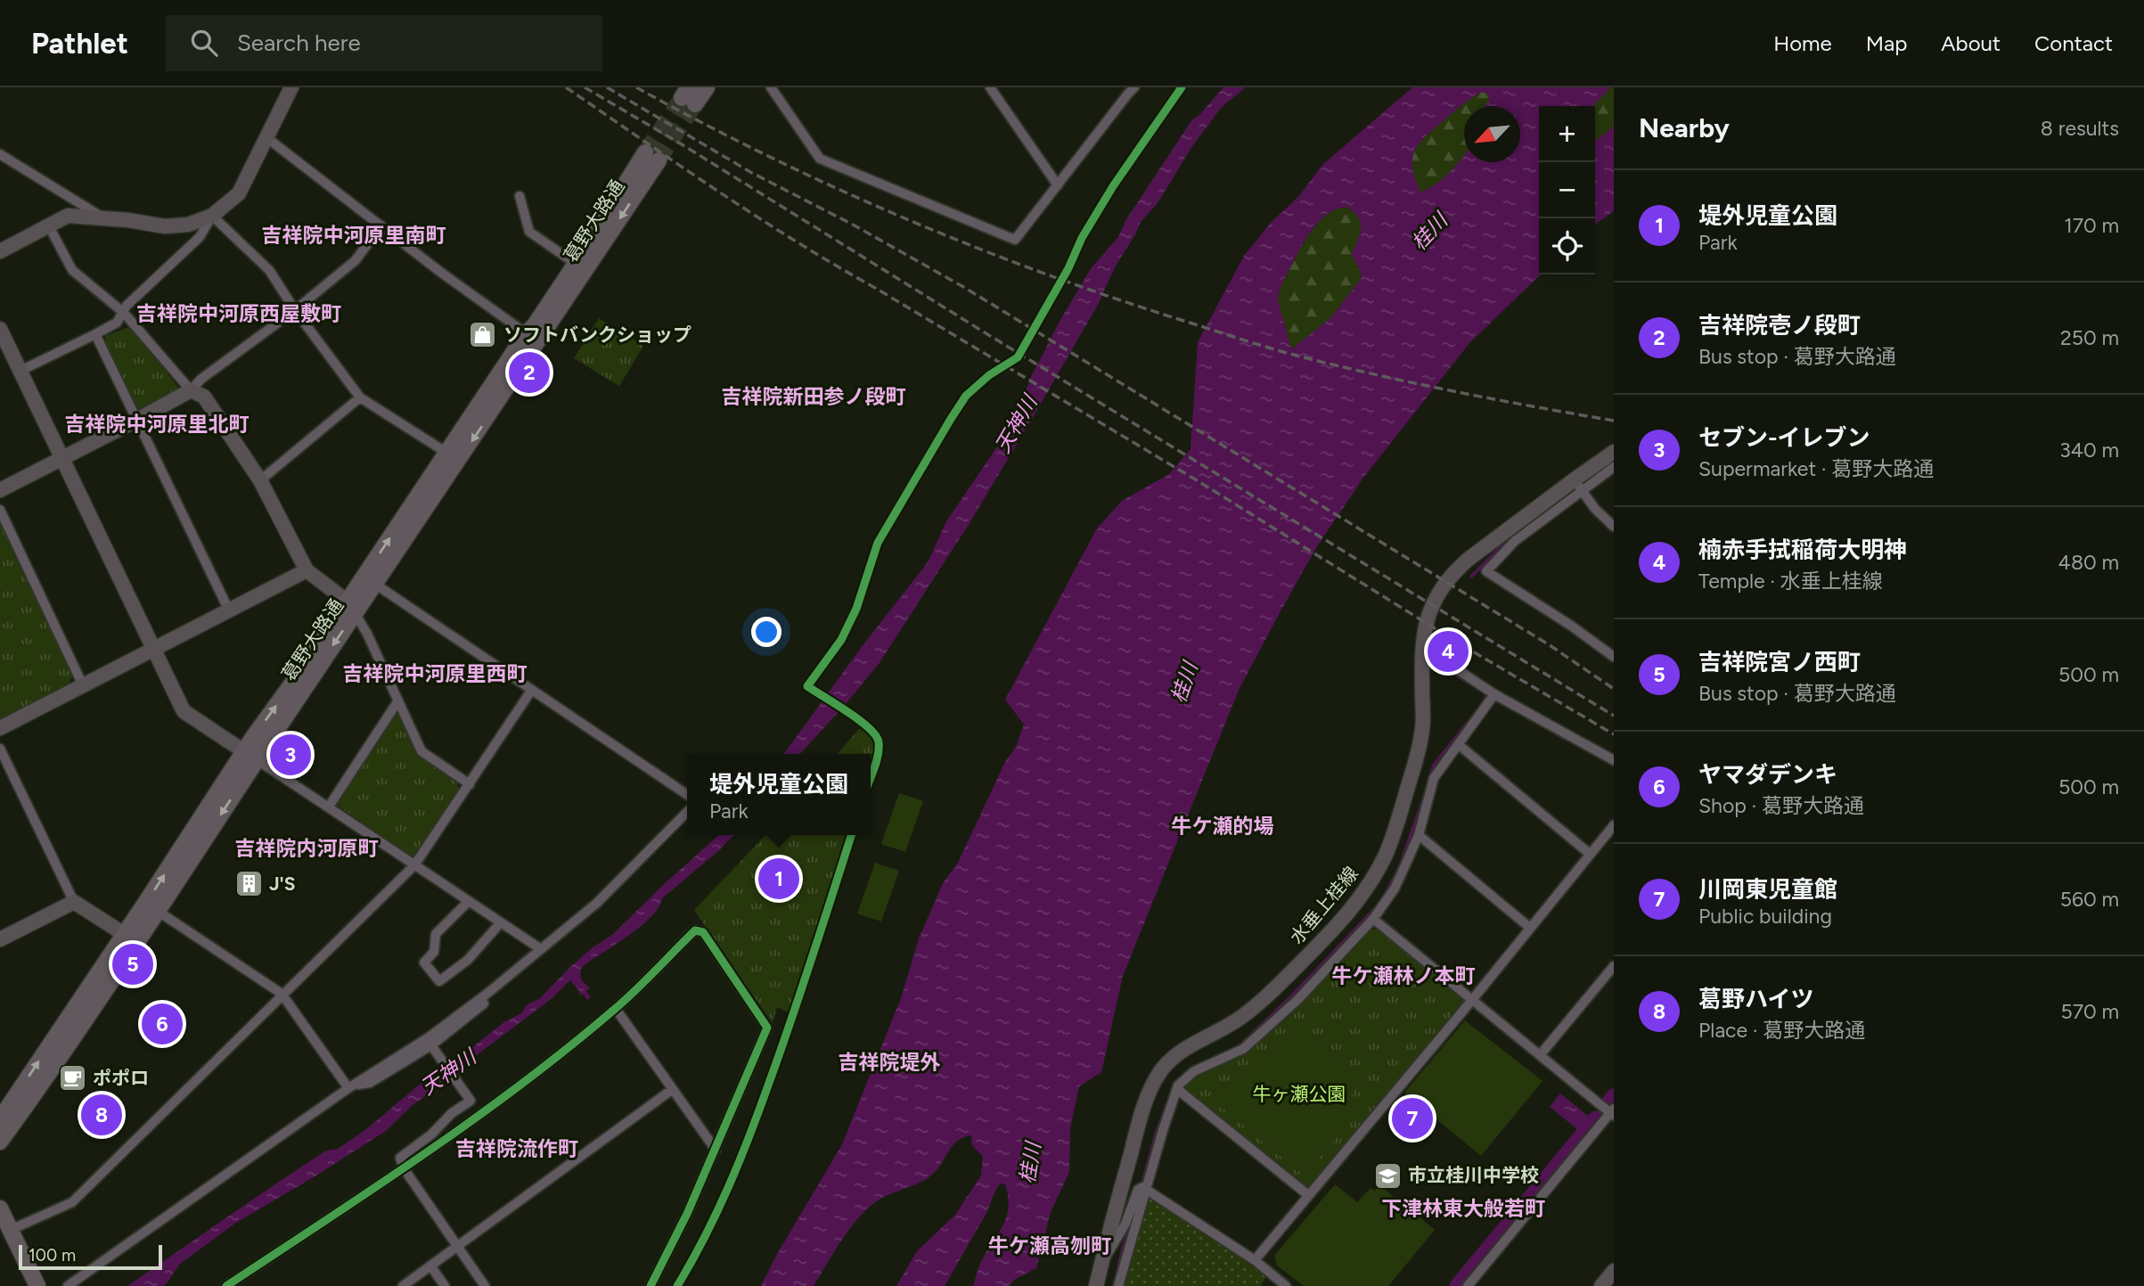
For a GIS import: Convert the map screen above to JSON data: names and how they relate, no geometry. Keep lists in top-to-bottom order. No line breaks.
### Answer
{"streets":{"main road":["葛野大路通"],"street":["水垂上桂線"]},"districts":["吉祥院中河原里南町","吉祥院中河原西屋敷町","吉祥院新田参ノ段町","吉祥院中河原里北町","吉祥院中河原里西町","牛ケ瀬的場","吉祥院内河原町","牛ケ瀬林ノ本町","吉祥院堤外","吉祥院流作町","下津林東大般若町","牛ケ瀬高刎町"],"water":["桂川","天神川"],"parks":["牛ヶ瀬公園"],"places":{"shop":["ソフトバンクショップ"],"building":["J'S"],"cafe":["ポポロ"],"school or university":["市立桂川中学校"]},"scale_bar":"100 m","north":"bottom left","page":{"header":"Pathlet","search":"Search here","nav":["Home","Map","About","Contact"],"heading":["Nearby","8 results"],"map_buttons":["+","−"],"list":[{"mark":"1","name":"堤外児童公園","note":"Park","value":"170 m"},{"mark":"2","name":"吉祥院壱ノ段町","note":"Bus stop · 葛野大路通","value":"250 m"},{"mark":"3","name":"セブン-イレブン","note":"Supermarket · 葛野大路通","value":"340 m"},{"mark":"4","name":"楠赤手拭稲荷大明神","note":"Temple · 水垂上桂線","value":"480 m"},{"mark":"5","name":"吉祥院宮ノ西町","note":"Bus stop · 葛野大路通","value":"500 m"},{"mark":"6","name":"ヤマダデンキ","note":"Shop · 葛野大路通","value":"500 m"},{"mark":"7","name":"川岡東児童館","note":"Public building","value":"560 m"},{"mark":"8","name":"葛野ハイツ","note":"Place · 葛野大路通","value":"570 m"}],"pins":["2","4","3","1","5","6","8","7"],"popup":["堤外児童公園","Park"],"scale":"100 m"}}
